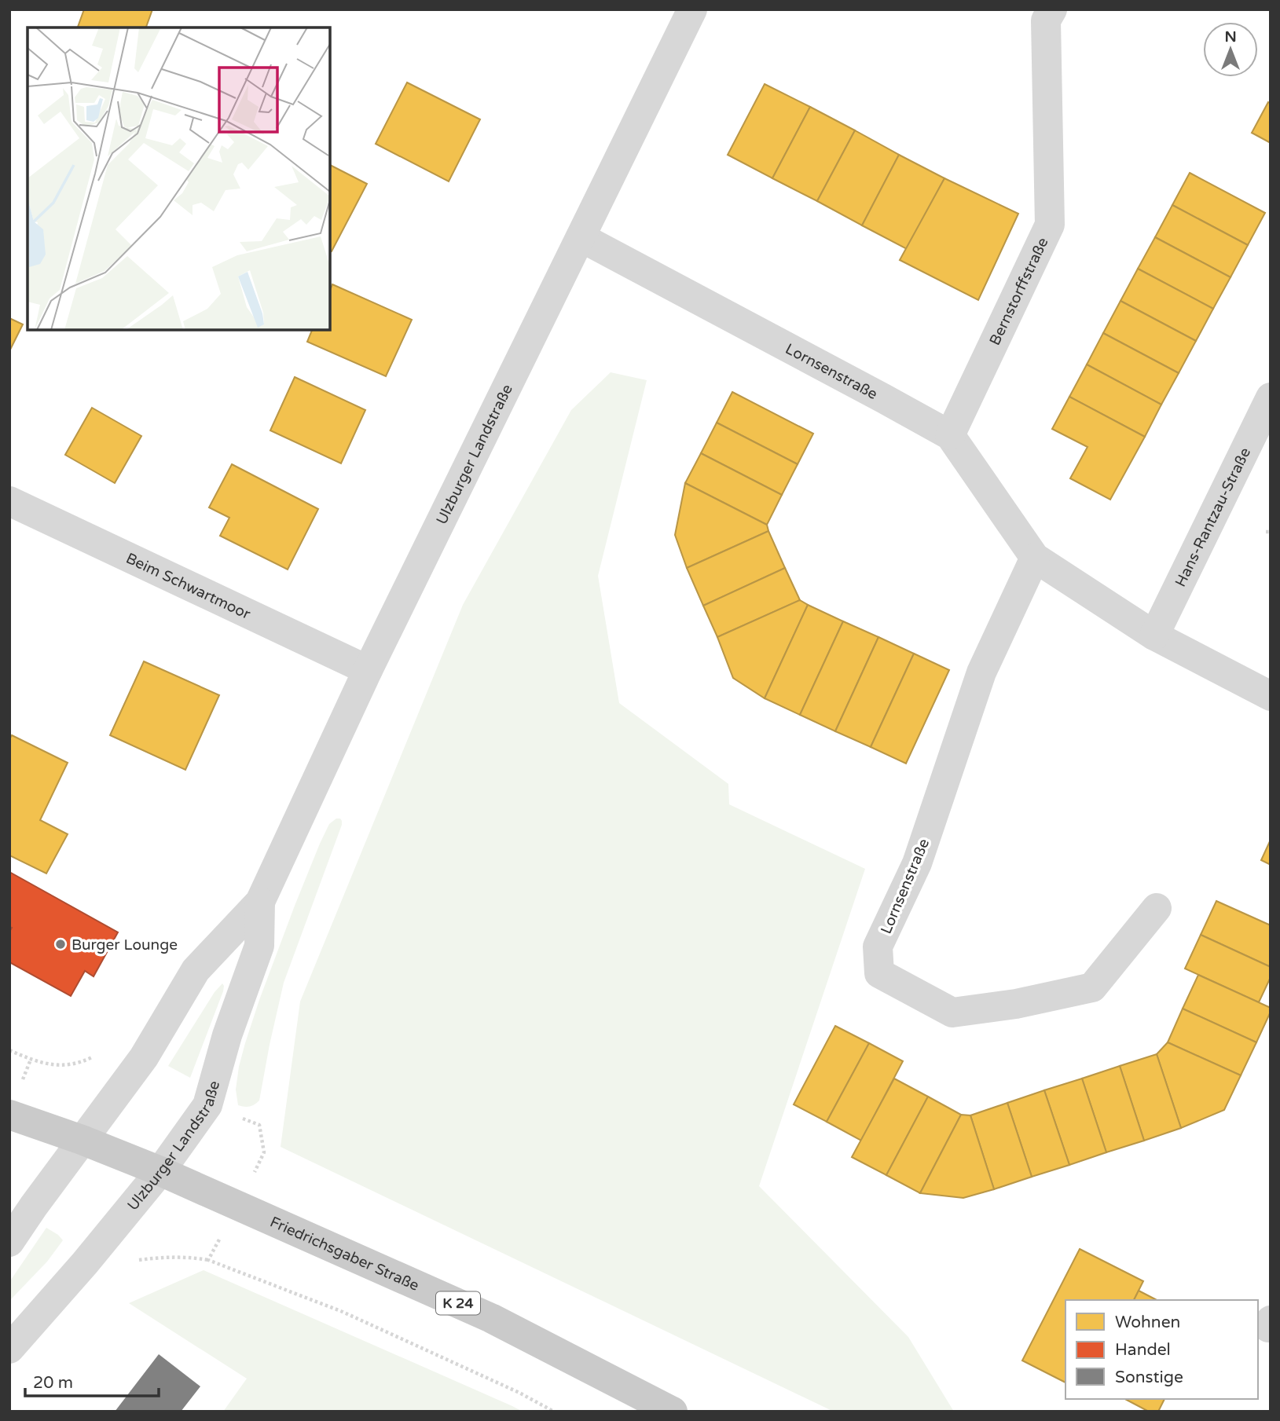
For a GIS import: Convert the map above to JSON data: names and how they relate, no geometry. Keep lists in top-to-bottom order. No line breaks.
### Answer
{"streets":{"main road":["Friedrichsgaber Straße","K 24"],"street":["Bernstorffstraße","Lornsenstraße","Ulzburger Landstraße","Hans-Rantzau-Straße","Beim Schwartmoor"]},"crossings":[["Bernstorffstraße","Lornsenstraße"],["Lornsenstraße","Ulzburger Landstraße"],["Lornsenstraße","Hans-Rantzau-Straße"],["Ulzburger Landstraße","Beim Schwartmoor"],["Ulzburger Landstraße","Friedrichsgaber Straße"]],"places":["Burger Lounge"],"legend":["Wohnen","Handel","Sonstige"],"scale_bar":"20 m","north":"top"}
